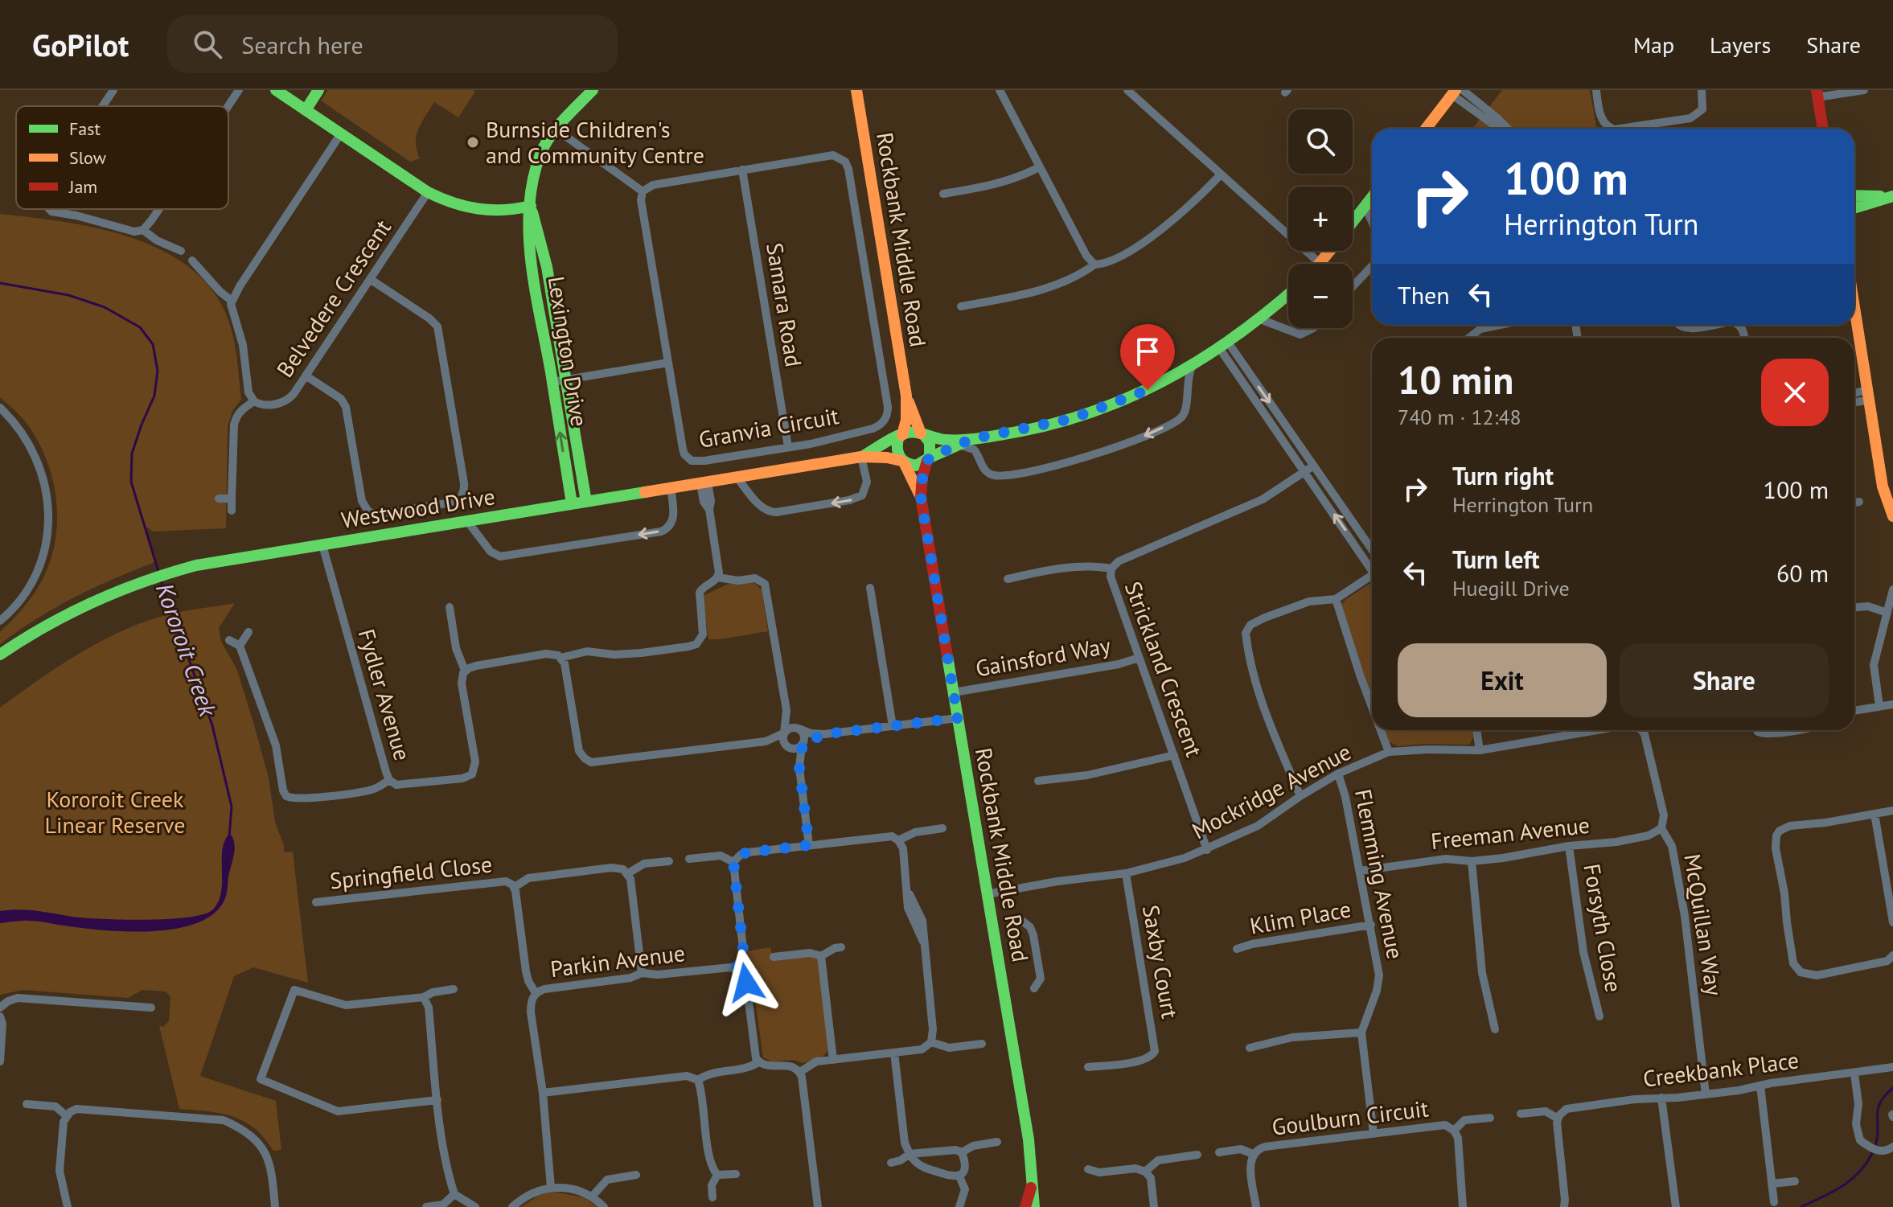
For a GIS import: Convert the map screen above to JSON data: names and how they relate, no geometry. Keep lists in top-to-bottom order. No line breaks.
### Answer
{"streets":{"street":["Rockbank Middle Road","Belvedere Crescent","Samara Road","Lexington Drive","Granvia Circuit","Westwood Drive","Gainsford Way","Strickland Crescent","Fydler Avenue","Mockridge Avenue","Freeman Avenue","Springfield Close","Flemming Avenue","Klim Place","McQuillan Way","Forsyth Close","Parkin Avenue","Saxby Court","Creekbank Place","Goulburn Circuit"]},"crossings":[["Rockbank Middle Road","Westwood Drive"],["Rockbank Middle Road","Gainsford Way"],["Rockbank Middle Road","Mockridge Avenue"],["Samara Road","Granvia Circuit"],["Lexington Drive","Westwood Drive"],["Westwood Drive","Fydler Avenue"],["Gainsford Way","Strickland Crescent"],["Strickland Crescent","Mockridge Avenue"],["Mockridge Avenue","Flemming Avenue"],["Mockridge Avenue","Saxby Court"],["Freeman Avenue","Flemming Avenue"],["Freeman Avenue","McQuillan Way"],["Freeman Avenue","Forsyth Close"],["Springfield Close","Parkin Avenue"],["Flemming Avenue","Klim Place"],["Flemming Avenue","Goulburn Circuit"],["McQuillan Way","Creekbank Place"]],"water":["Kororoit Creek"],"parks":["Kororoit Creek Linear Reserve"],"places":["Burnside Children's and Community Centre"],"legend":["Fast","Slow","Jam"],"page":{"header":"GoPilot","search":"Search here","nav":["Map","Layers","Share"],"map_buttons":["+","−"],"turn":["100 m","Herrington Turn"],"then":"Then","heading":["10 min","740 m · 12:48"],"list":[{"name":"Turn right","note":"Herrington Turn","value":"100 m"},{"name":"Turn left","note":"Huegill Drive","value":"60 m"}],"buttons":["Exit","Share"]}}
